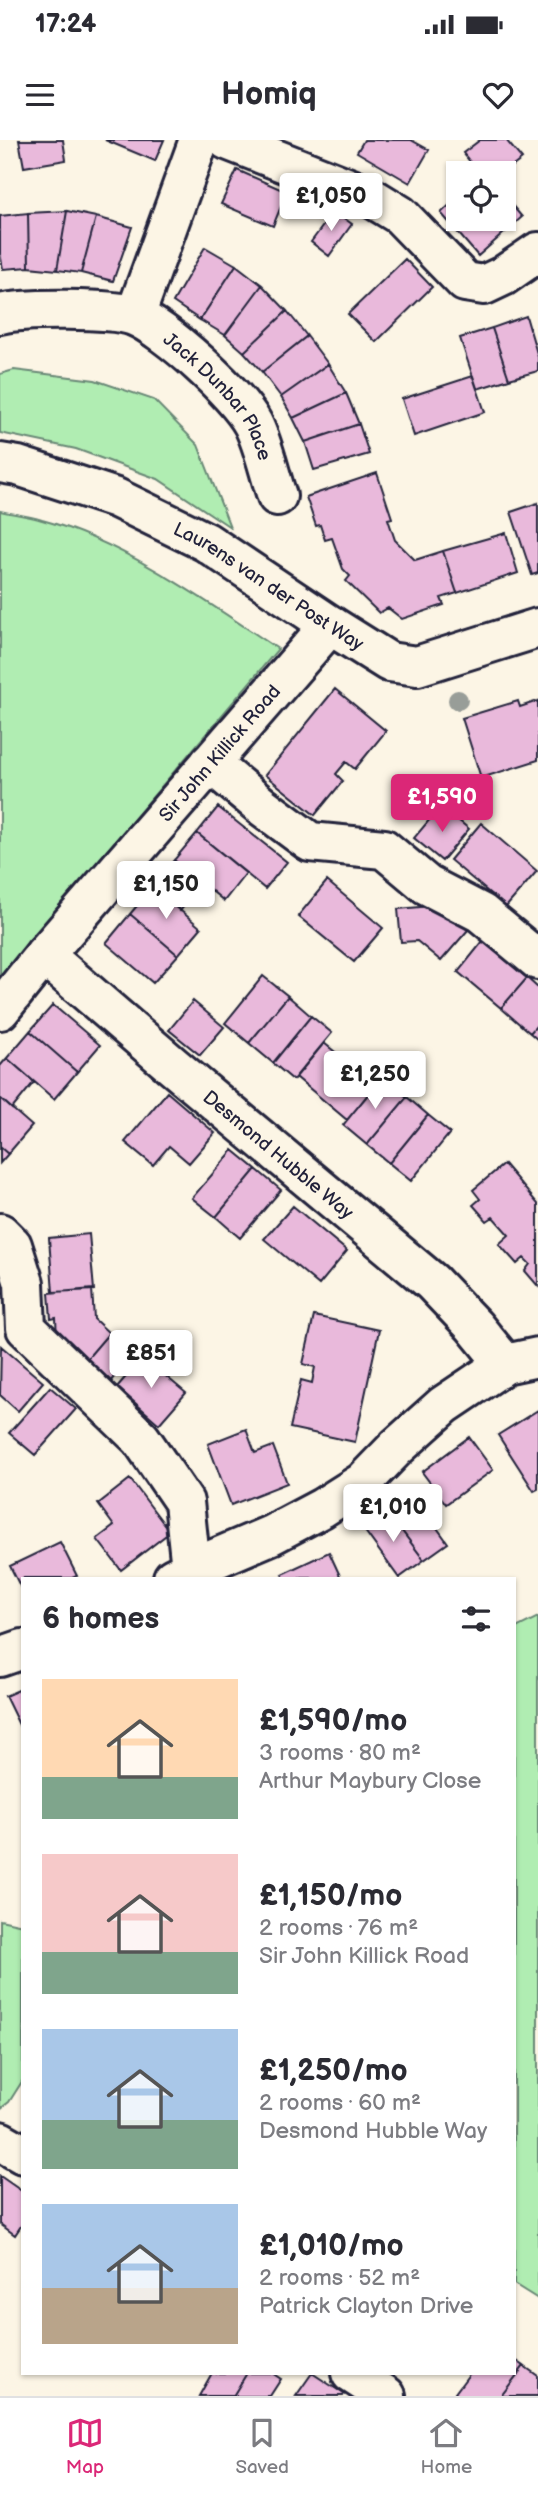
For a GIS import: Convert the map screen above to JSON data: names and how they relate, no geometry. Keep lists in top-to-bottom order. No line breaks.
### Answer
{"streets":{"street":["Jack Dunbar Place","Laurens van der Post Way","Sir John Killick Road","Desmond Hubble Way"]},"crossings":[["Laurens van der Post Way","Sir John Killick Road"],["Sir John Killick Road","Desmond Hubble Way"]],"page":{"status":"17:24","header":"Homiq","price":["£1,050","£1,590","£1,150","£1,250","£851","£1,010"],"heading":"6 homes","list":[{"name":"£1,590/mo","note":"3 rooms · 80 m² · Arthur Maybury Close"},{"name":"£1,150/mo","note":"2 rooms · 76 m² · Sir John Killick Road"},{"name":"£1,250/mo","note":"2 rooms · 60 m² · Desmond Hubble Way"},{"name":"£1,010/mo","note":"2 rooms · 52 m² · Patrick Clayton Drive"}],"tabs":["Map","Saved","Home"]}}
